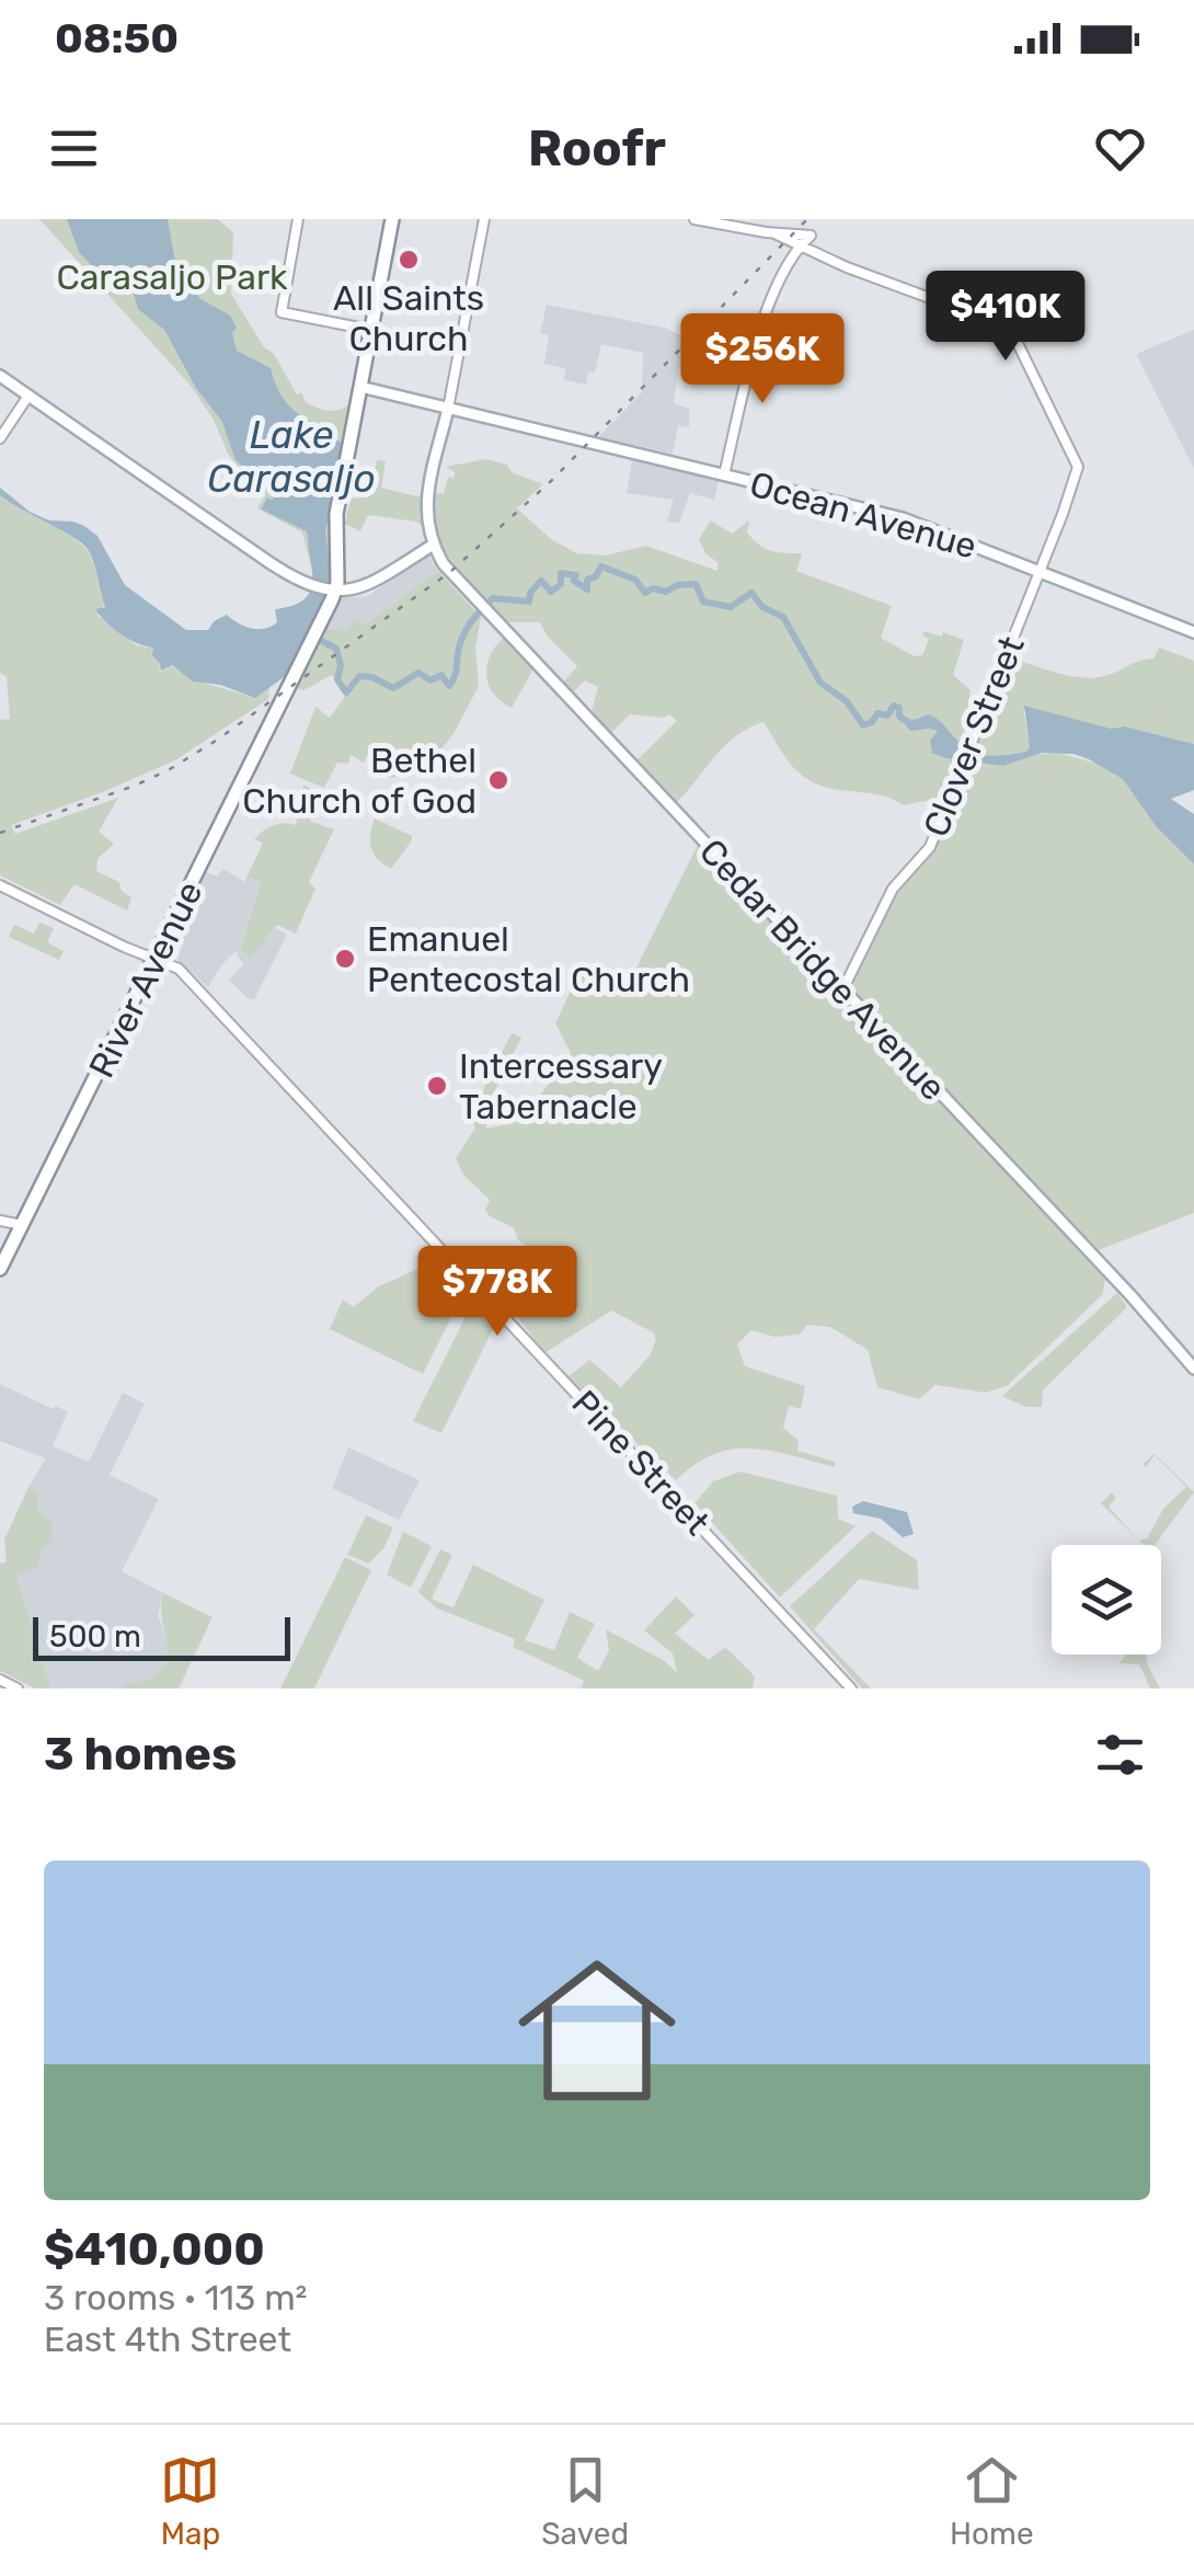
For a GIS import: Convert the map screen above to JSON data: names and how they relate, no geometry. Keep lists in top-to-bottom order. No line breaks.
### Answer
{"streets":{"highway":["River Avenue"],"main road":["Ocean Avenue","Cedar Bridge Avenue"],"street":["Clover Street","Pine Street"]},"crossings":[["Ocean Avenue","Clover Street"],["Clover Street","Cedar Bridge Avenue"],["River Avenue","Pine Street"]],"water":["Lake Carasaljo"],"parks":["Carasaljo Park"],"places":["All Saints Church","Bethel Church of God","Emanuel Pentecostal Church","Intercessary Tabernacle"],"scale_bar":"500 m","page":{"status":"08:50","header":"Roofr","price":["$410K","$256K","$778K"],"scale":"500 m","heading":"3 homes","list":[{"name":"$410,000","note":"3 rooms · 113 m² · East 4th Street"}],"tabs":["Map","Saved","Home"]}}
